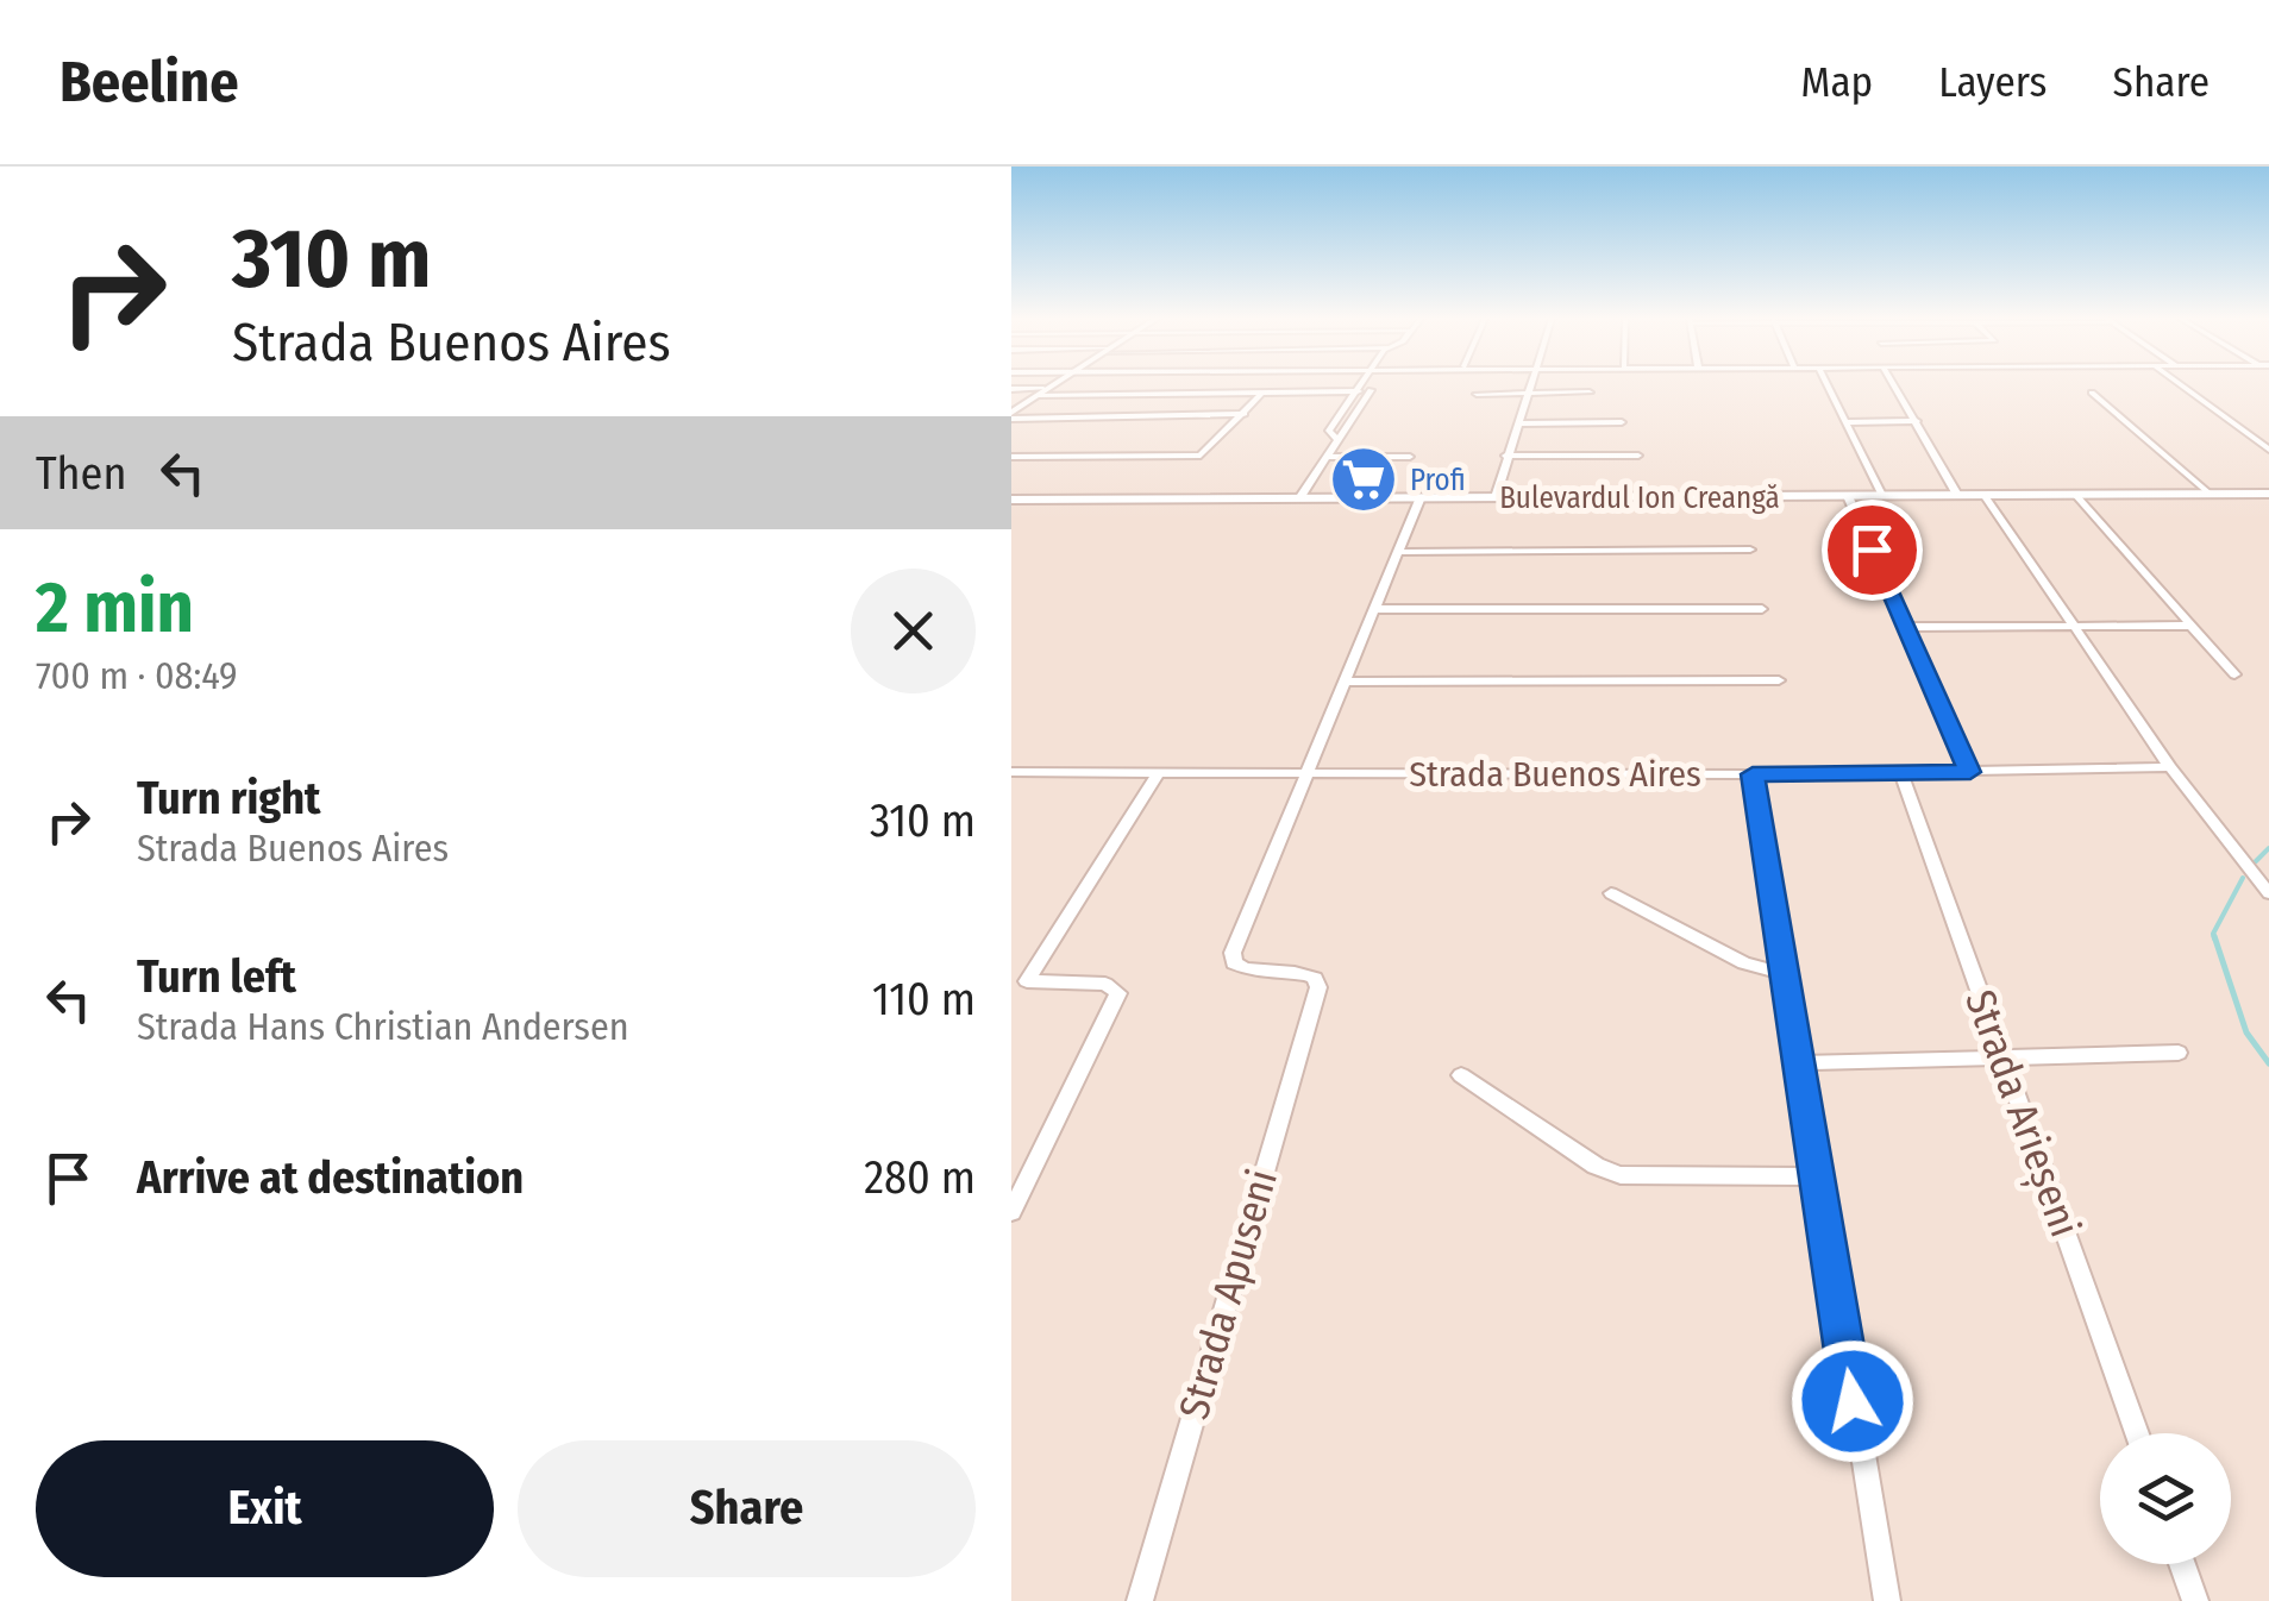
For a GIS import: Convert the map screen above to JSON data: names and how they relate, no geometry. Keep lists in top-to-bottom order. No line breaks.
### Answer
{"streets":{"street":["Bulevardul Ion Creangă","Strada Buenos Aires","Strada Arieșeni","Strada Apuseni"]},"crossings":[["Strada Buenos Aires","Strada Arieșeni"],["Strada Buenos Aires","Strada Apuseni"]],"places":{"supermarket":["Profi"]},"page":{"header":"Beeline","nav":["Map","Layers","Share"],"turn":["310 m","Strada Buenos Aires"],"then":"Then","heading":["2 min","700 m · 08:49"],"list":[{"name":"Turn right","note":"Strada Buenos Aires","value":"310 m"},{"name":"Turn left","note":"Strada Hans Christian Andersen","value":"110 m"},{"name":"Arrive at destination","value":"280 m"}],"buttons":["Exit","Share"]}}
